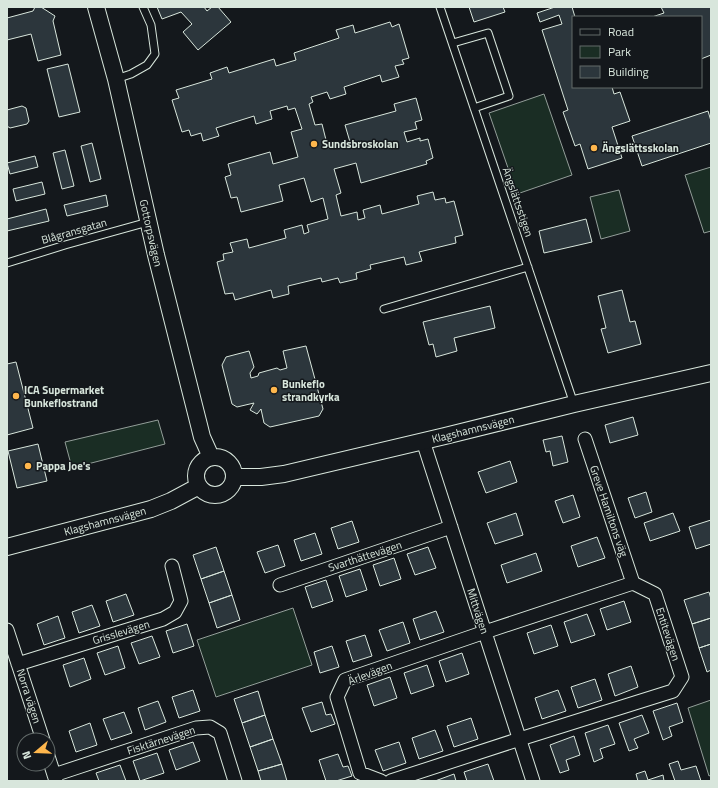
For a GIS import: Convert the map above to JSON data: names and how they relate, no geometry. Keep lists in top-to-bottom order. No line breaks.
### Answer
{"streets":{"street":["Gottorpsvägen","Klagshamnsvägen","Greve Hamiltons väg","Svarthättevägen","Mittvägen","Grisslevägen","Entitevägen","Ärlevägen","Norra vägen","Fisktärnevägen"],"lane":["Ängslättsstigen","Blågransgatan"]},"crossings":[["Ängslättsstigen","Klagshamnsvägen"],["Blågransgatan","Gottorpsvägen"],["Gottorpsvägen","Klagshamnsvägen"],["Klagshamnsvägen","Mittvägen"],["Greve Hamiltons väg","Entitevägen"],["Svarthättevägen","Mittvägen"],["Mittvägen","Entitevägen"],["Mittvägen","Ärlevägen"],["Grisslevägen","Norra vägen"]],"places":["Sundsbroskolan","Ängslättsskolan","Bunkeflo strandkyrka","ICA Supermarket Bunkeflostrand","Pappa Joe's"],"legend":["Road","Park","Building"],"north":"left"}
